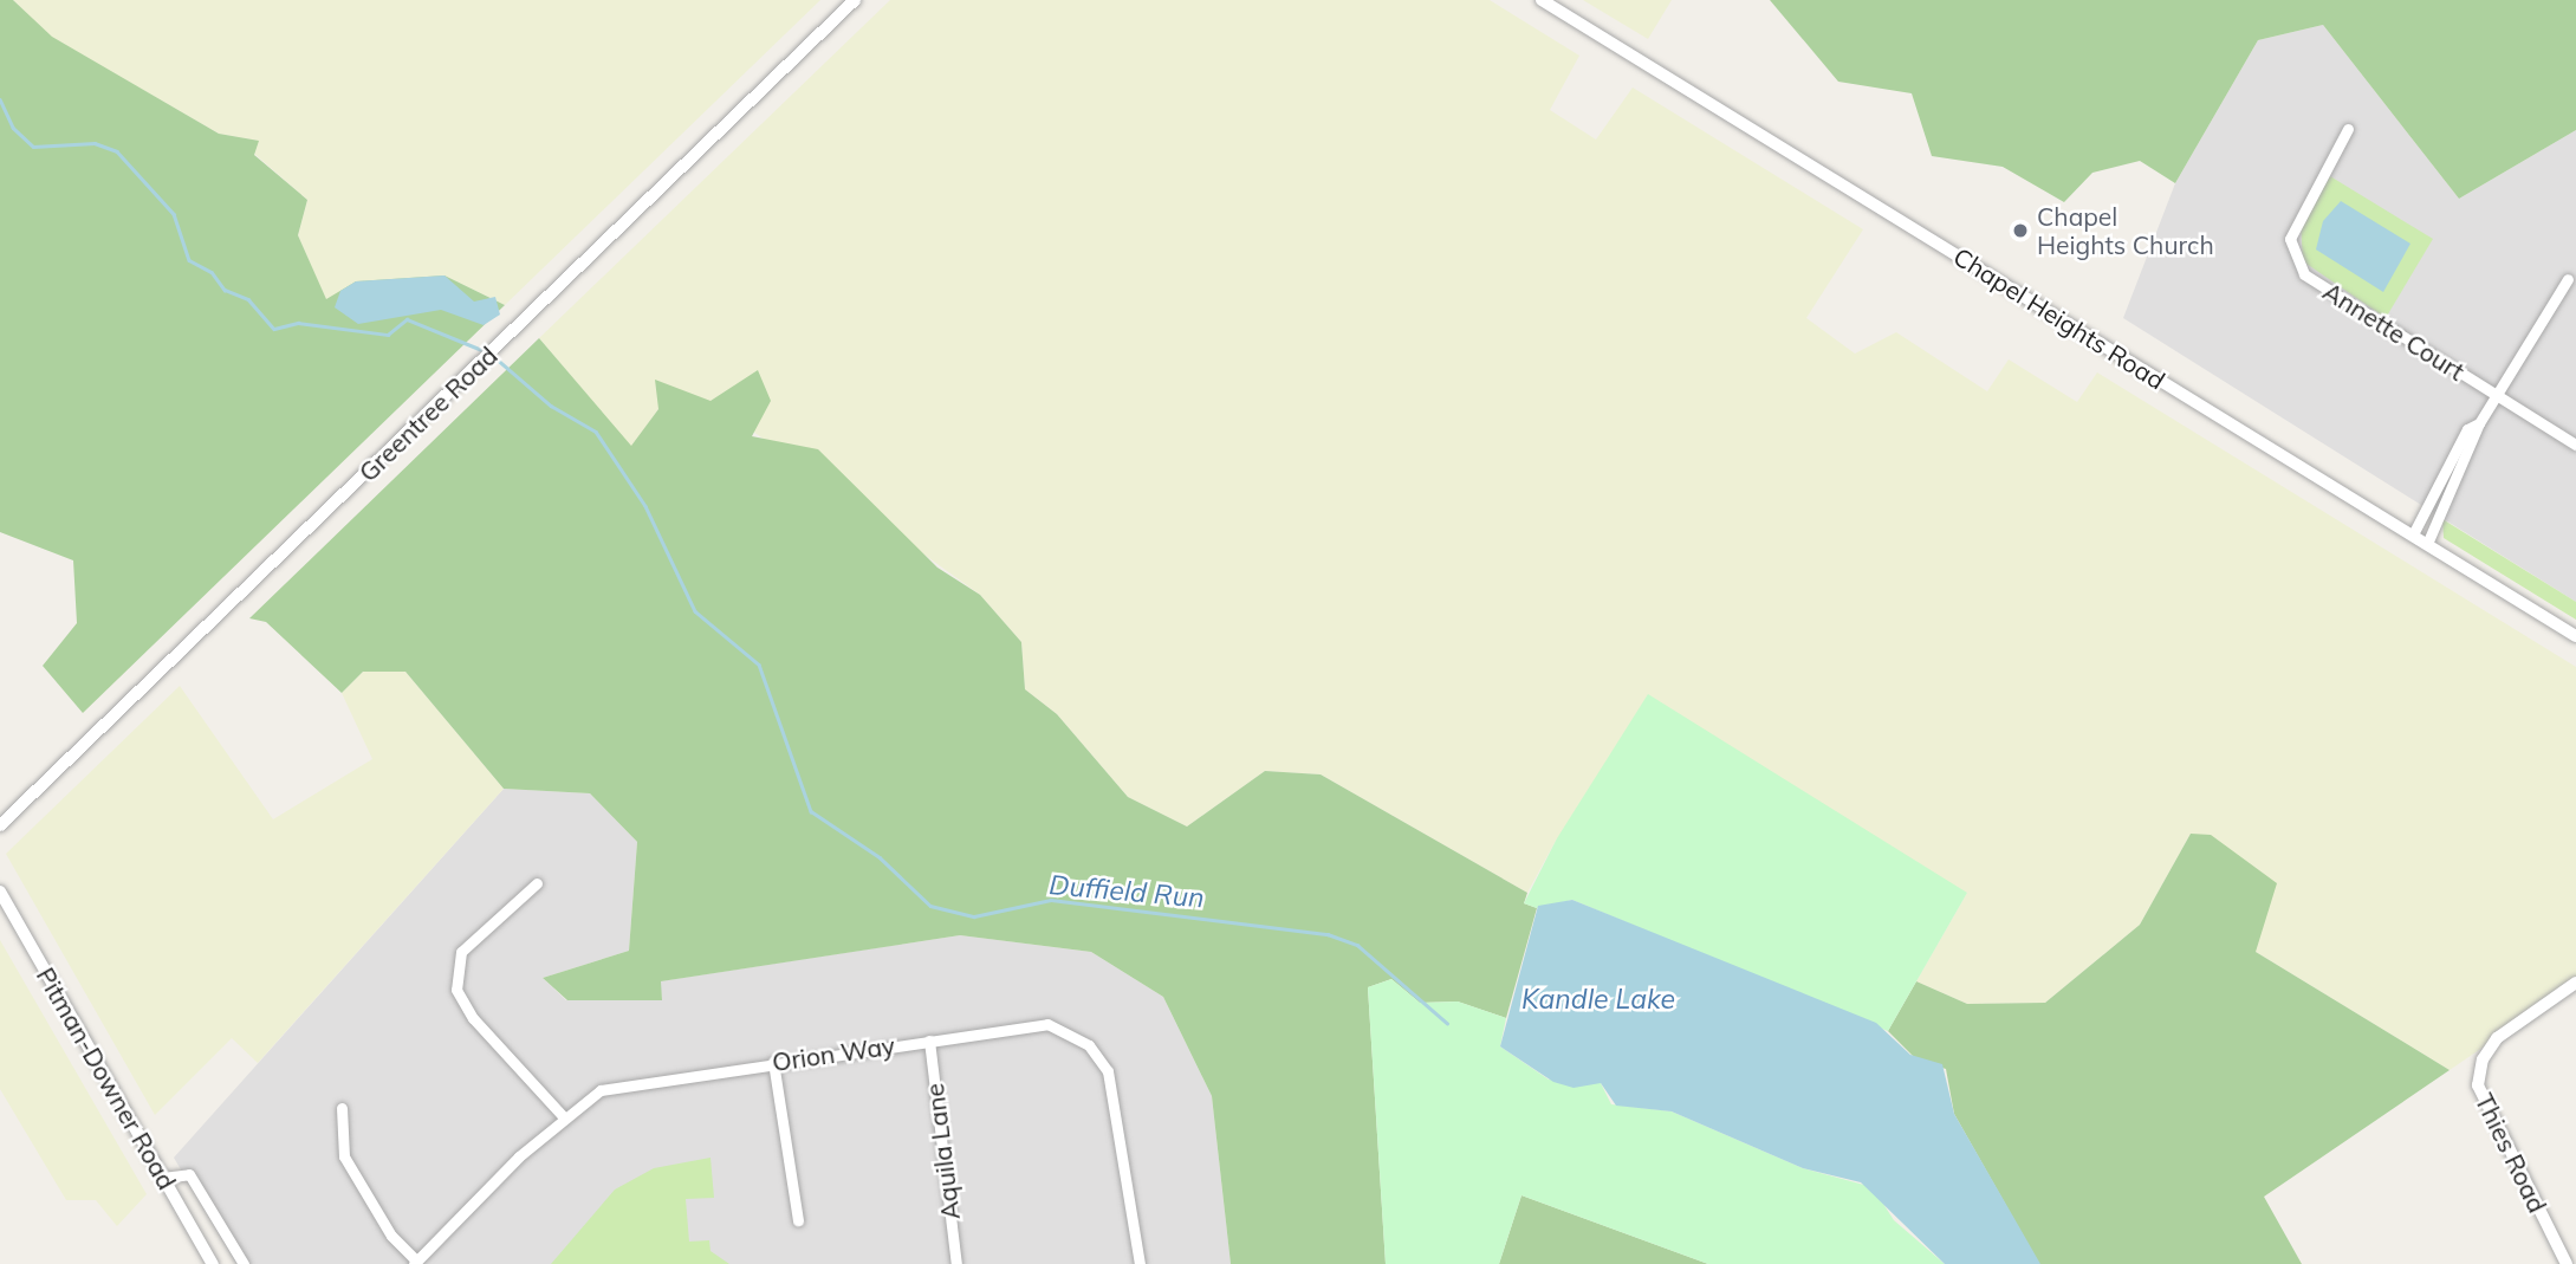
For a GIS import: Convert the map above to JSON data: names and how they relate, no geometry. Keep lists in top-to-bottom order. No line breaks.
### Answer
{"streets":{"street":["Chapel Heights Road","Annette Court","Greentree Road","Orion Way","Pitman-Downer Road","Aquila Lane","Thies Road"]},"crossings":[["Orion Way","Aquila Lane"]],"water":["Duffield Run","Kandle Lake"],"places":["Chapel Heights Church"]}
